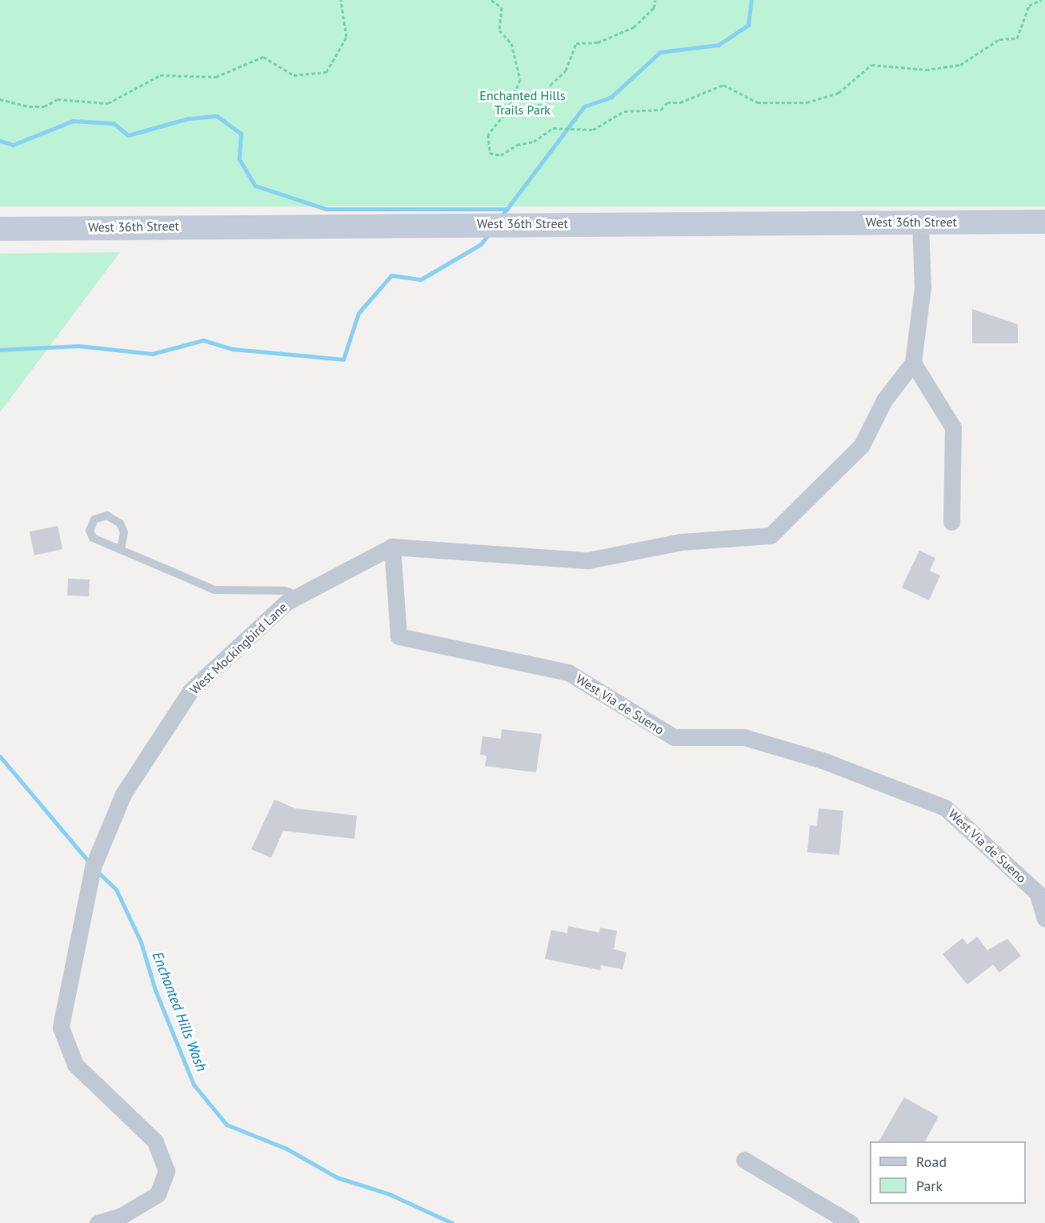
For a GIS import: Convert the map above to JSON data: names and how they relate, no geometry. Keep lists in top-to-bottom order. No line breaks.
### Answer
{"streets":{"street":["West 36th Street","West Mockingbird Lane","West Via de Sueno"]},"crossings":[["West Mockingbird Lane","West Via de Sueno"]],"water":["Enchanted Hills Wash"],"parks":["Enchanted Hills Trails Park"],"legend":["Road","Park"]}
